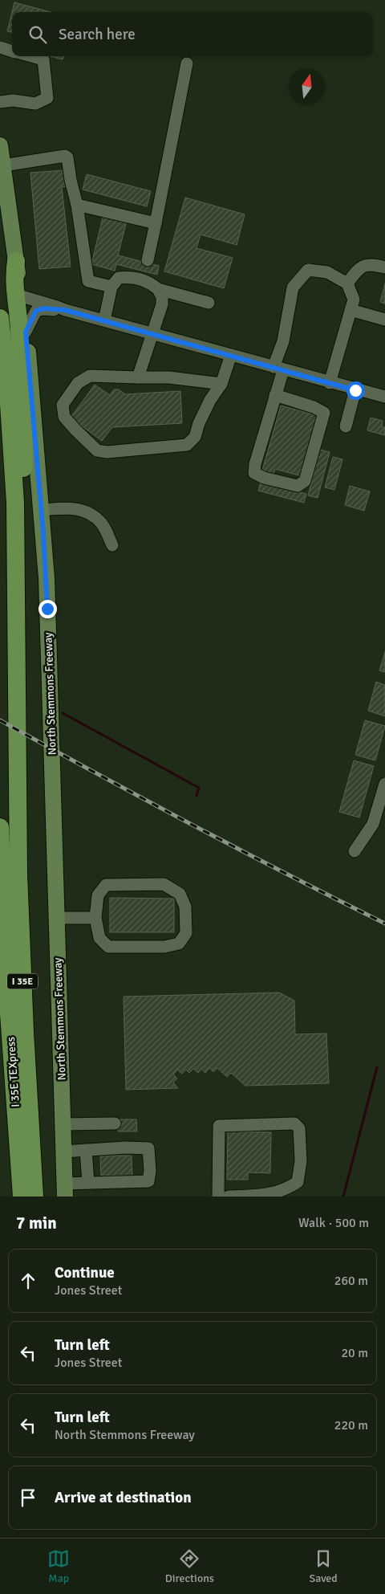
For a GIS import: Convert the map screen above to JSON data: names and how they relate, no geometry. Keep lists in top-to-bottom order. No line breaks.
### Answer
{"streets":{"highway":["I 35E","I 35E TEXpress"],"main road":["North Stemmons Freeway"]},"north":"top","page":{"search":"Search here","heading":["7 min","Walk · 500 m"],"list":[["Continue","Jones Street","260 m"],["Turn left","Jones Street","20 m"],["Turn left","North Stemmons Freeway","220 m"],"Arrive at destination"],"nav":["Map","Directions","Saved"]}}
